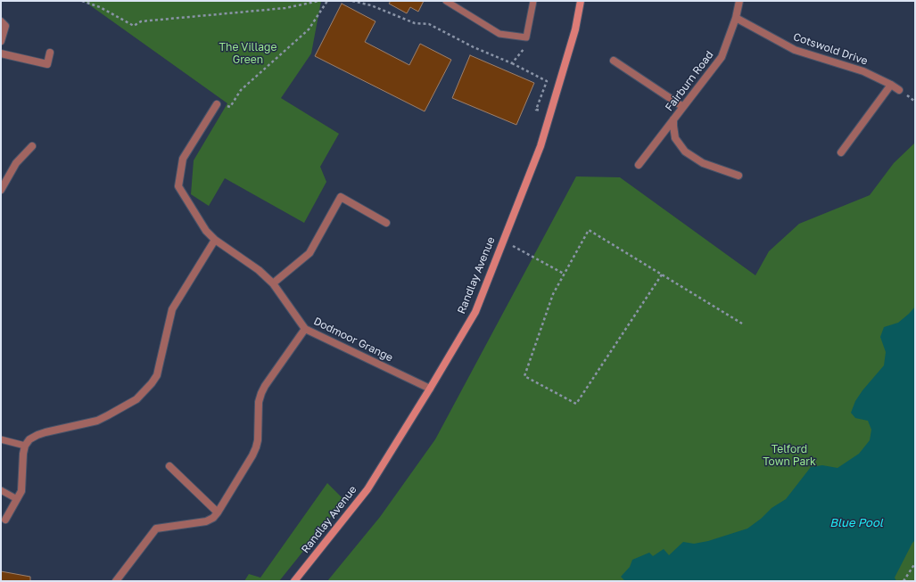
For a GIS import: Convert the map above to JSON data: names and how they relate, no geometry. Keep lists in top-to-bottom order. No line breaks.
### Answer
{"streets":{"street":["Cotswold Drive","Fairburn Road","Randlay Avenue","Dodmoor Grange"]},"crossings":[["Cotswold Drive","Fairburn Road"],["Randlay Avenue","Dodmoor Grange"]],"water":["Blue Pool"],"parks":["The Village Green","Telford Town Park"]}
